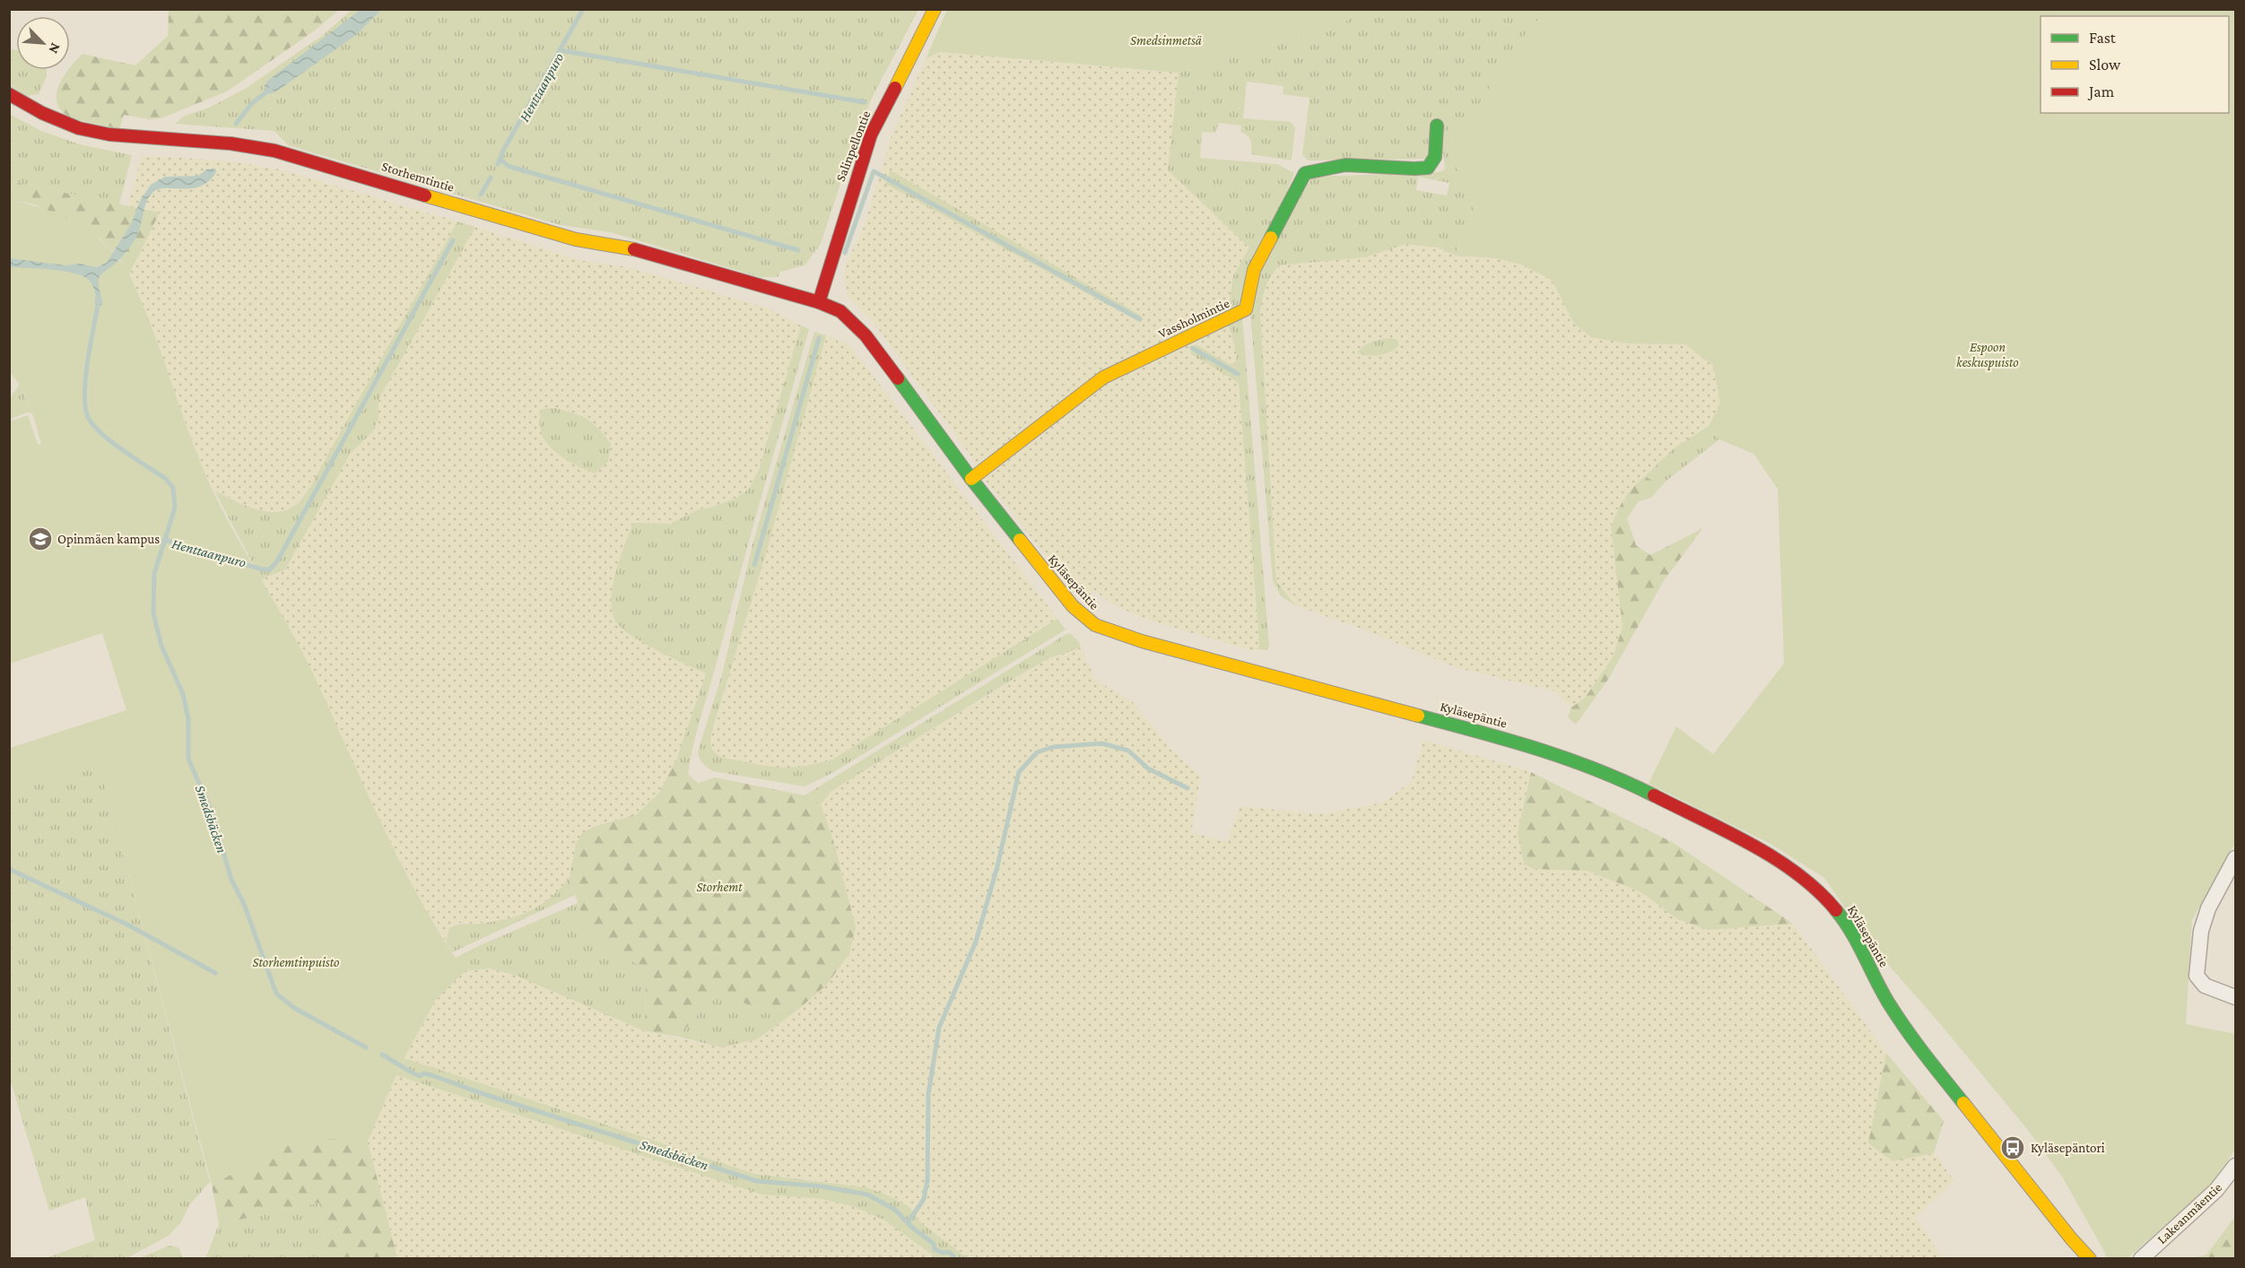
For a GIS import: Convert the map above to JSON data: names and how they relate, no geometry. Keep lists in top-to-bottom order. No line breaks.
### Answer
{"streets":{"main road":["Salinpellontie","Storhemtintie","Vassholmintie","Kyläsepäntie"],"street":["Lakeanmäentie"]},"crossings":[["Salinpellontie","Storhemtintie"],["Salinpellontie","Kyläsepäntie"],["Storhemtintie","Kyläsepäntie"],["Vassholmintie","Kyläsepäntie"]],"water":["Henttaanpuro","Smedsbäcken"],"parks":["Smedsinmetsä","Espoon keskuspuisto","Storhemt","Storhemtinpuisto"],"places":{"school or university":["Opinmäen kampus"],"bus stop":["Kyläsepäntori"]},"legend":["Fast","Slow","Jam"],"north":"bottom right"}
